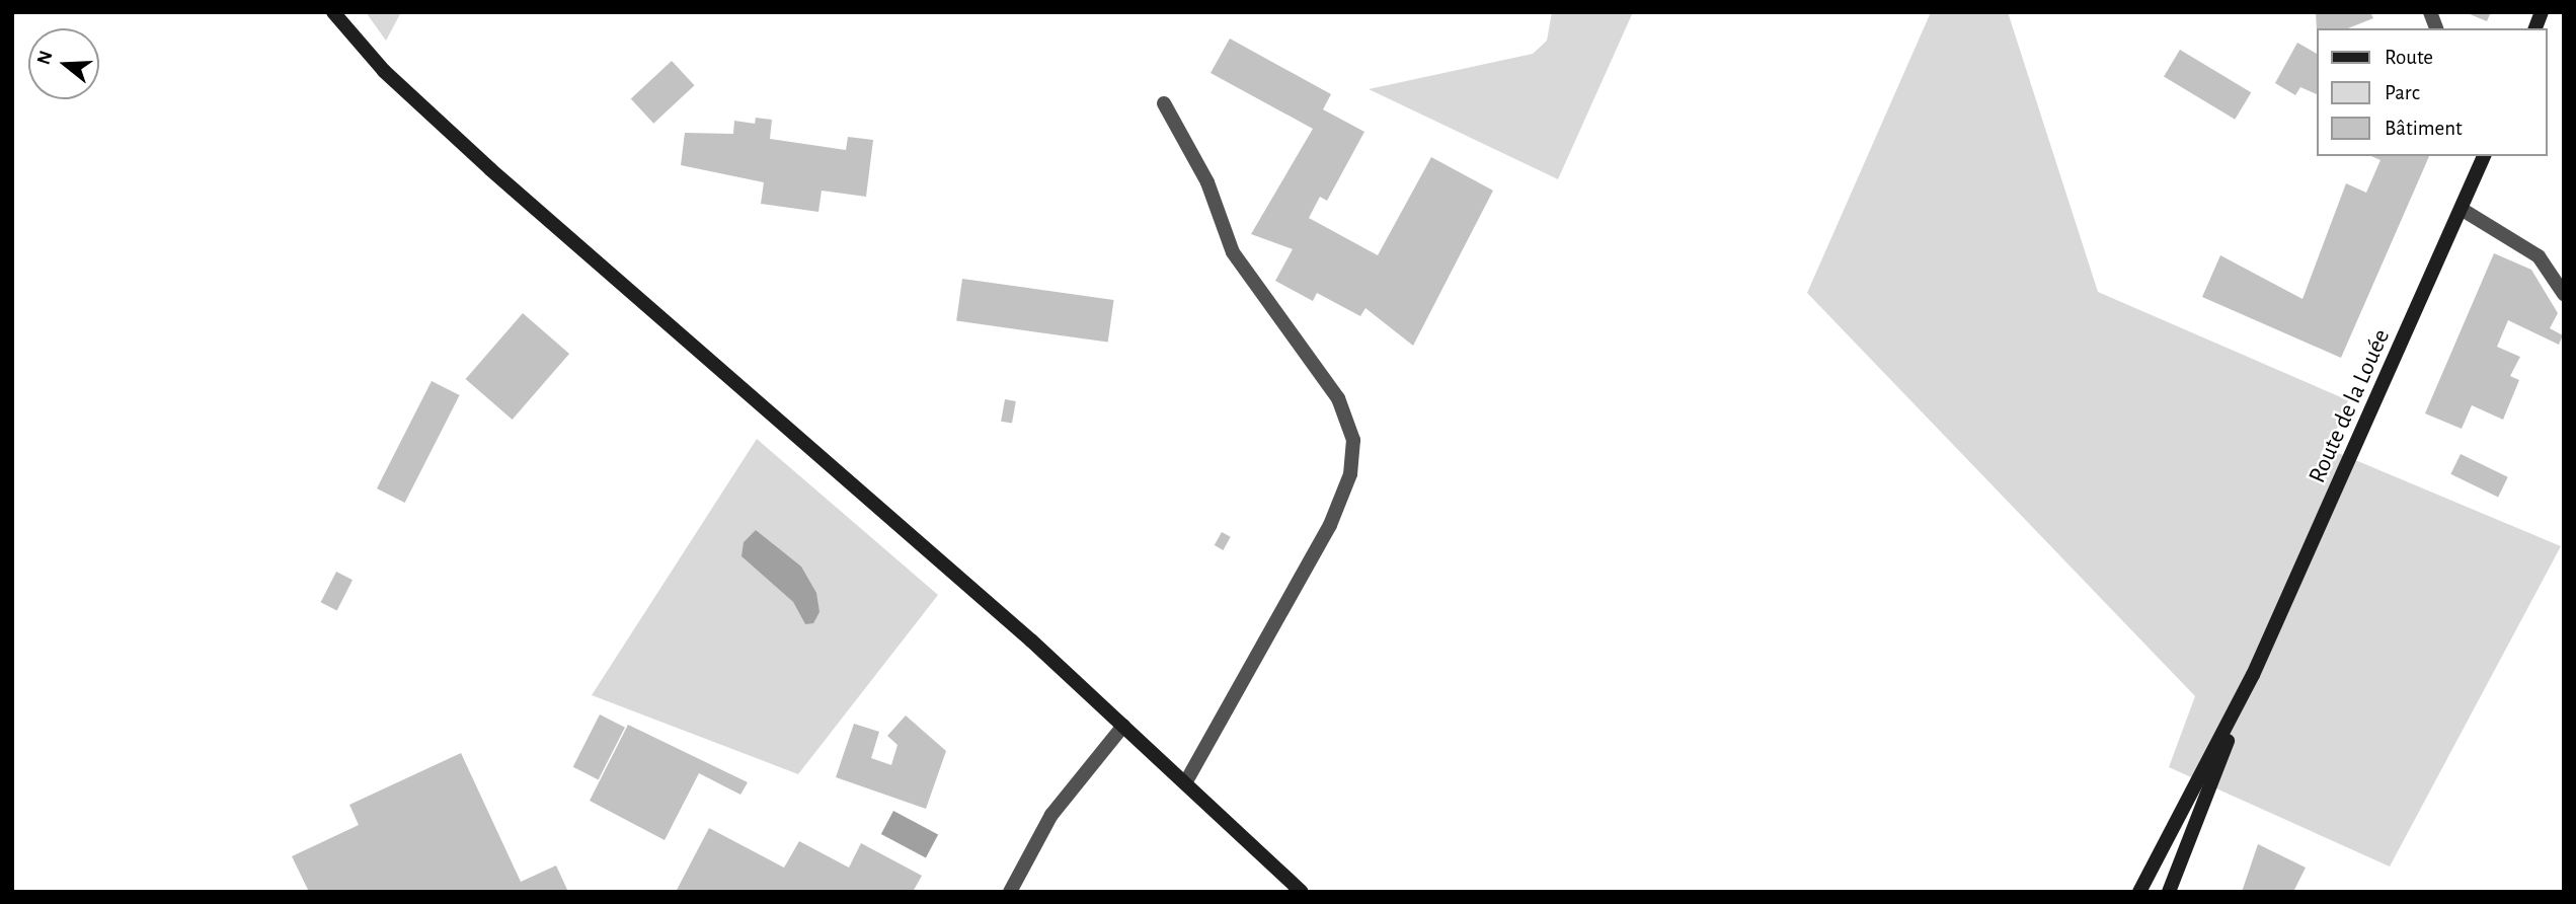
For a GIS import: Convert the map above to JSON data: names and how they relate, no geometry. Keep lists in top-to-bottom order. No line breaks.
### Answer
{"streets":{"street":["Route de la Louée"]},"legend":["Route","Parc","Bâtiment"],"north":"left"}
